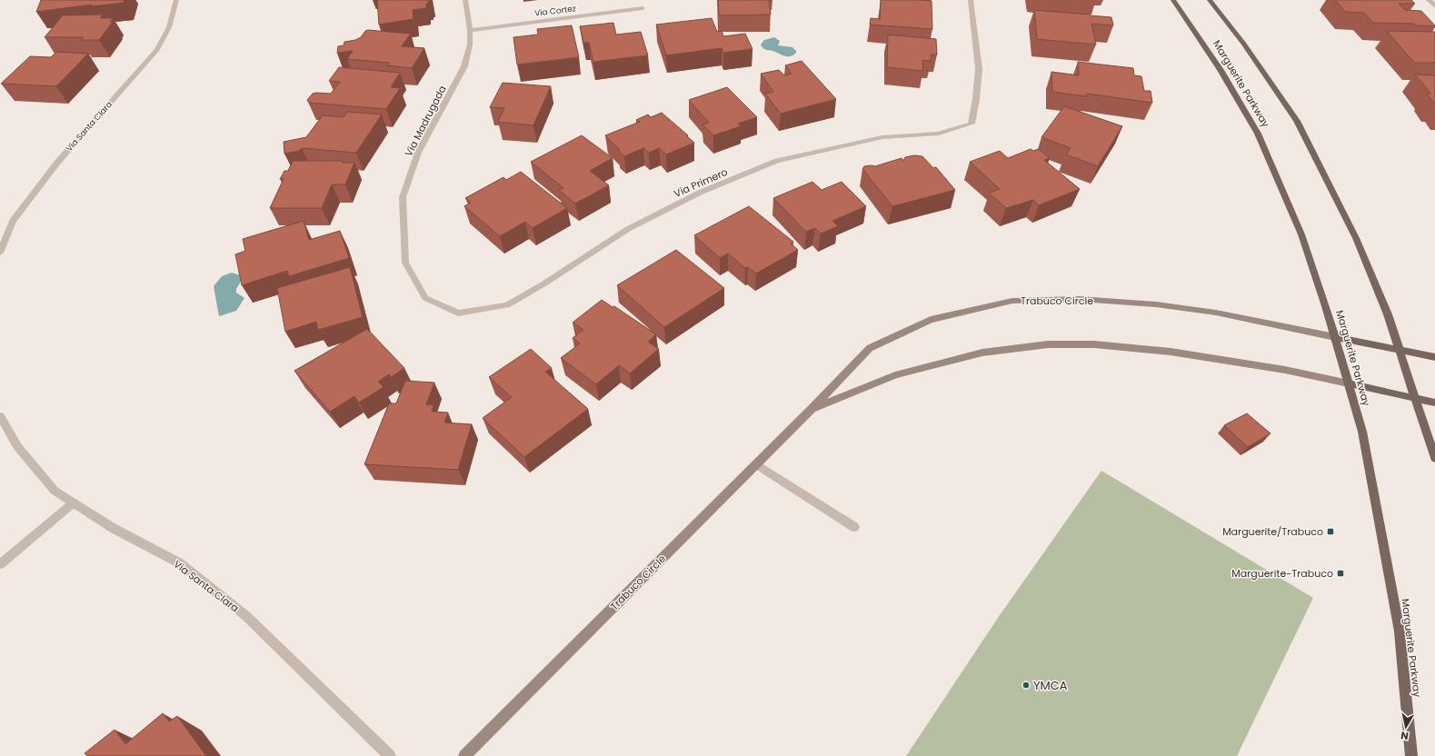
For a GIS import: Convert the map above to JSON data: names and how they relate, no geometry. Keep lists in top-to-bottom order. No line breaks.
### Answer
{"streets":{"main road":["Marguerite Parkway"],"street":["Via Cortez","Via Madrugada","Via Santa Clara","Via Primero","Trabuco Circle"]},"crossings":[["Via Cortez","Via Madrugada"],["Marguerite Parkway","Trabuco Circle"],["Via Madrugada","Via Primero"]],"places":{"transit":["Marguerite/Trabuco","Marguerite-Trabuco"],"other":["YMCA"]},"north":"bottom"}
